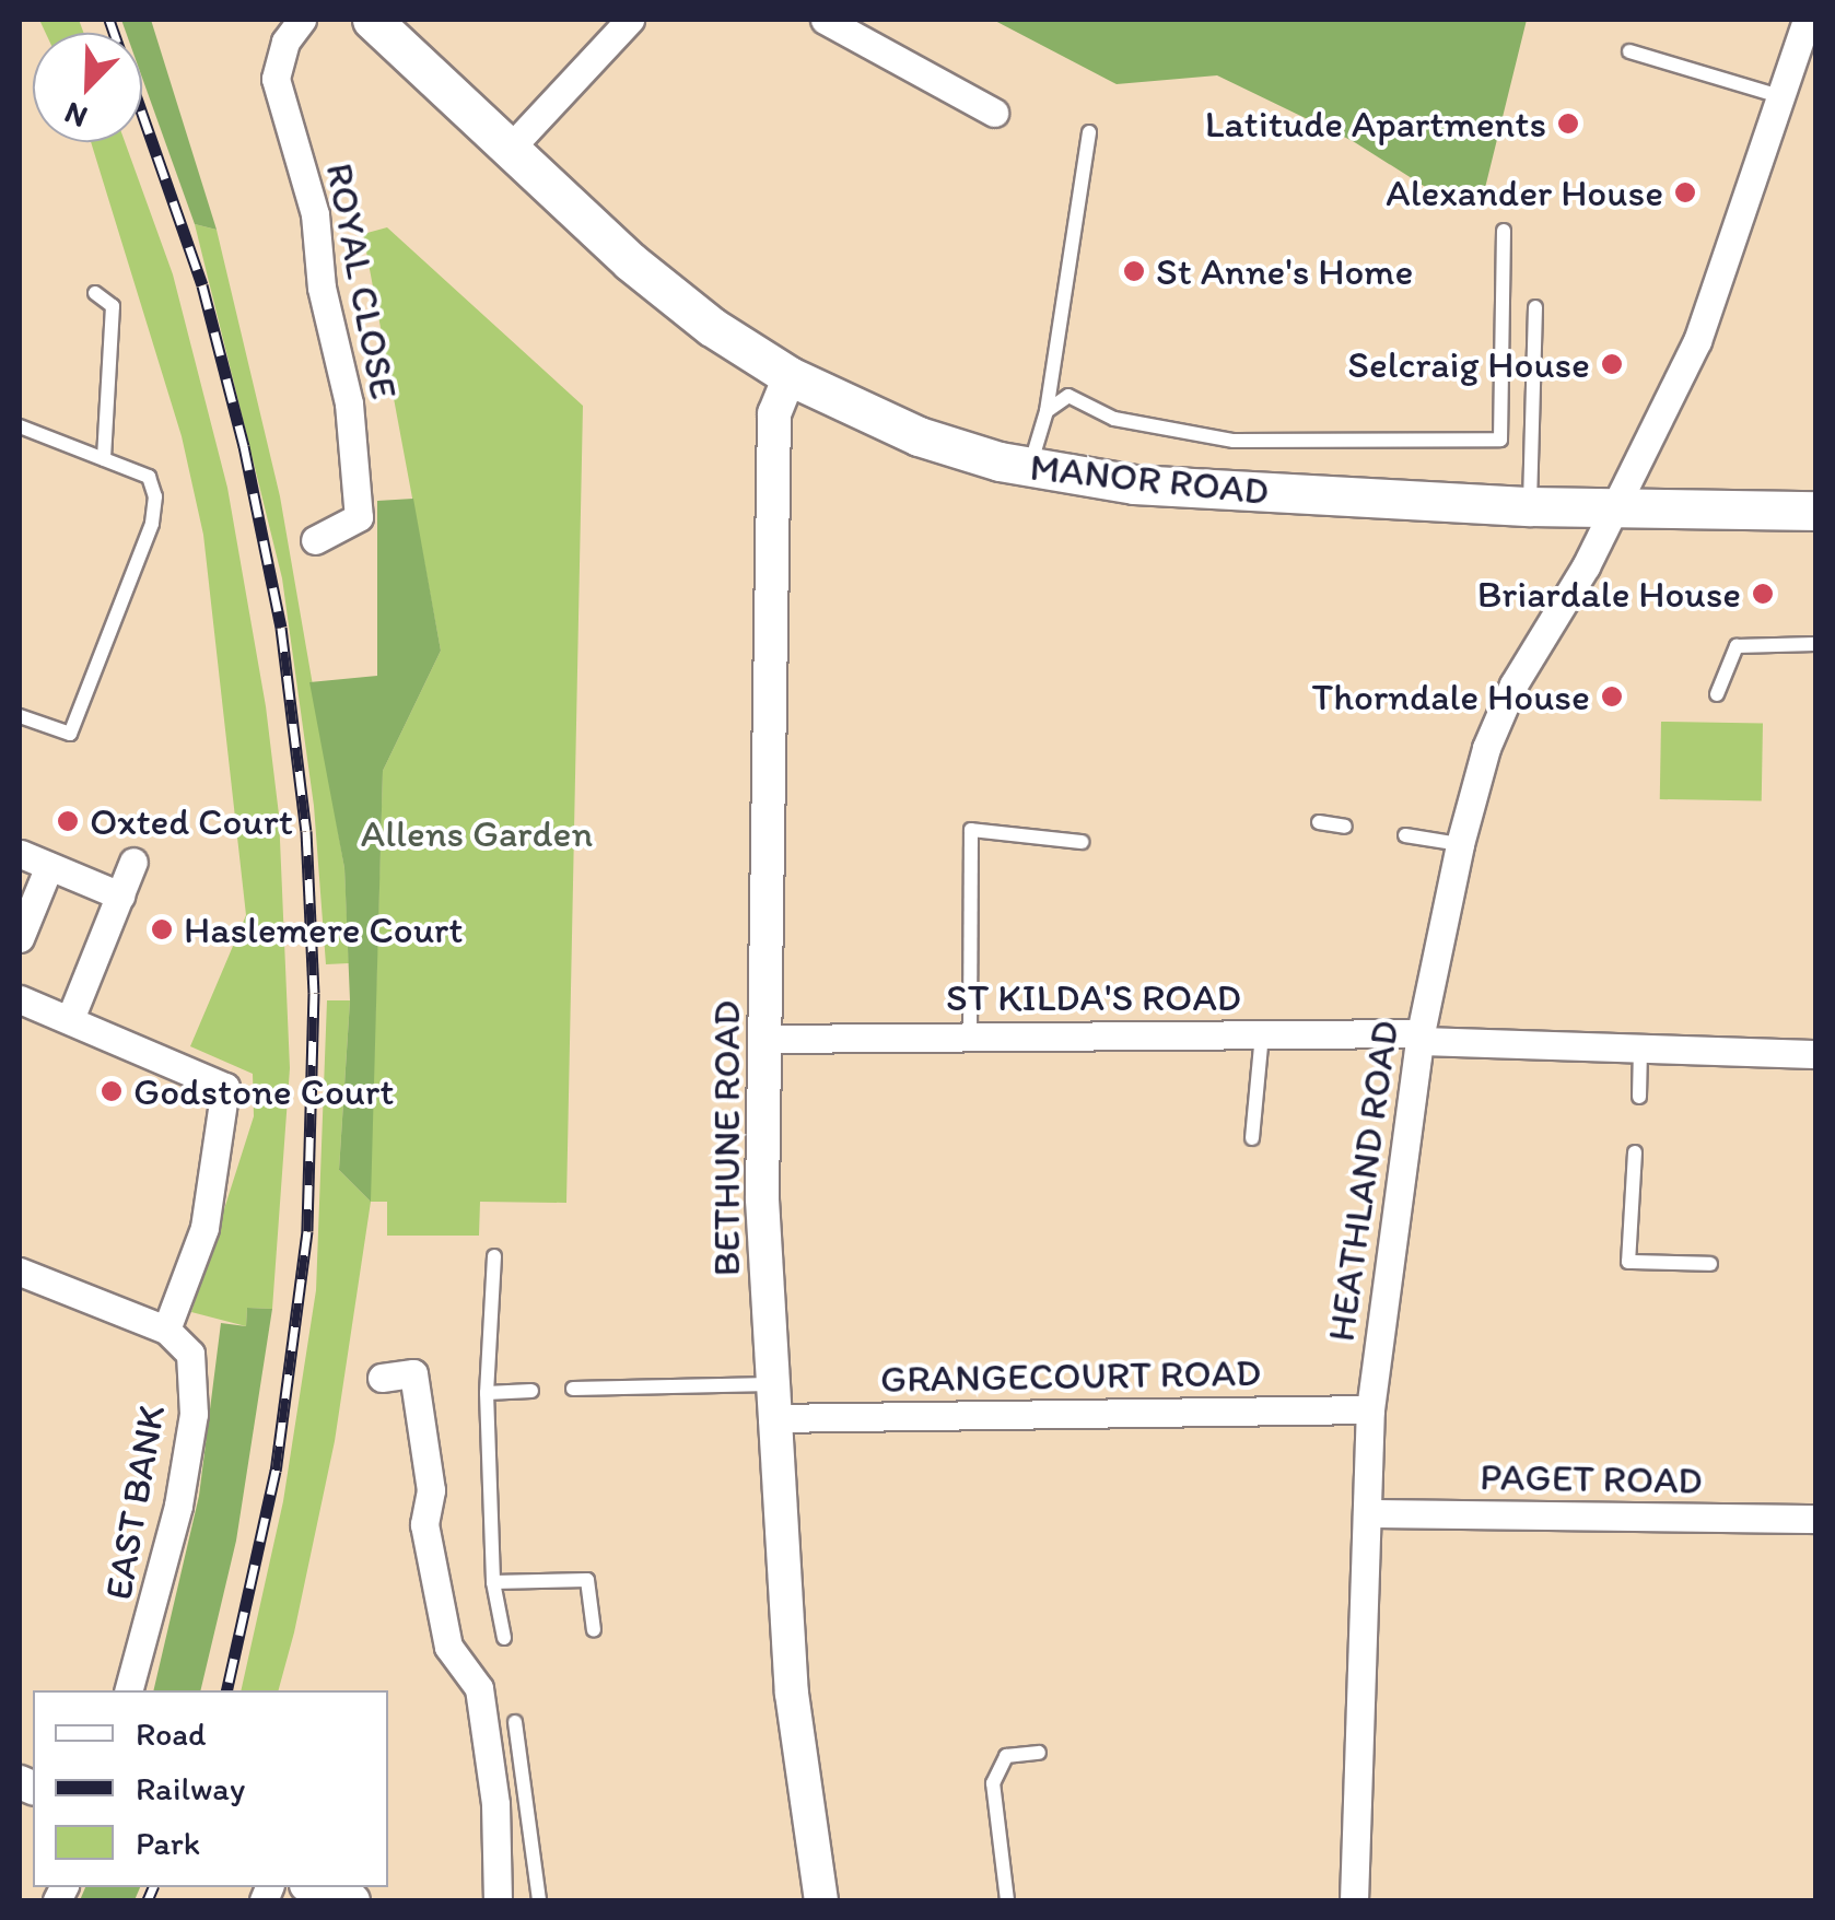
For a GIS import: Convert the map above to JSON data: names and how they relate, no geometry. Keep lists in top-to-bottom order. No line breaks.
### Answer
{"streets":{"main road":["MANOR ROAD"],"street":["ROYAL CLOSE","ST KILDA'S ROAD","BETHUNE ROAD","HEATHLAND ROAD","GRANGECOURT ROAD","PAGET ROAD","EAST BANK"]},"crossings":[["MANOR ROAD","BETHUNE ROAD"],["MANOR ROAD","HEATHLAND ROAD"],["ST KILDA'S ROAD","BETHUNE ROAD"],["ST KILDA'S ROAD","HEATHLAND ROAD"],["BETHUNE ROAD","GRANGECOURT ROAD"],["HEATHLAND ROAD","GRANGECOURT ROAD"],["HEATHLAND ROAD","PAGET ROAD"]],"parks":["Allens Garden"],"places":["Latitude Apartments","Alexander House","St Anne's Home","Selcraig House","Briardale House","Thorndale House","Oxted Court","Haslemere Court","Godstone Court"],"legend":["Road","Railway","Park"],"north":"bottom left"}
